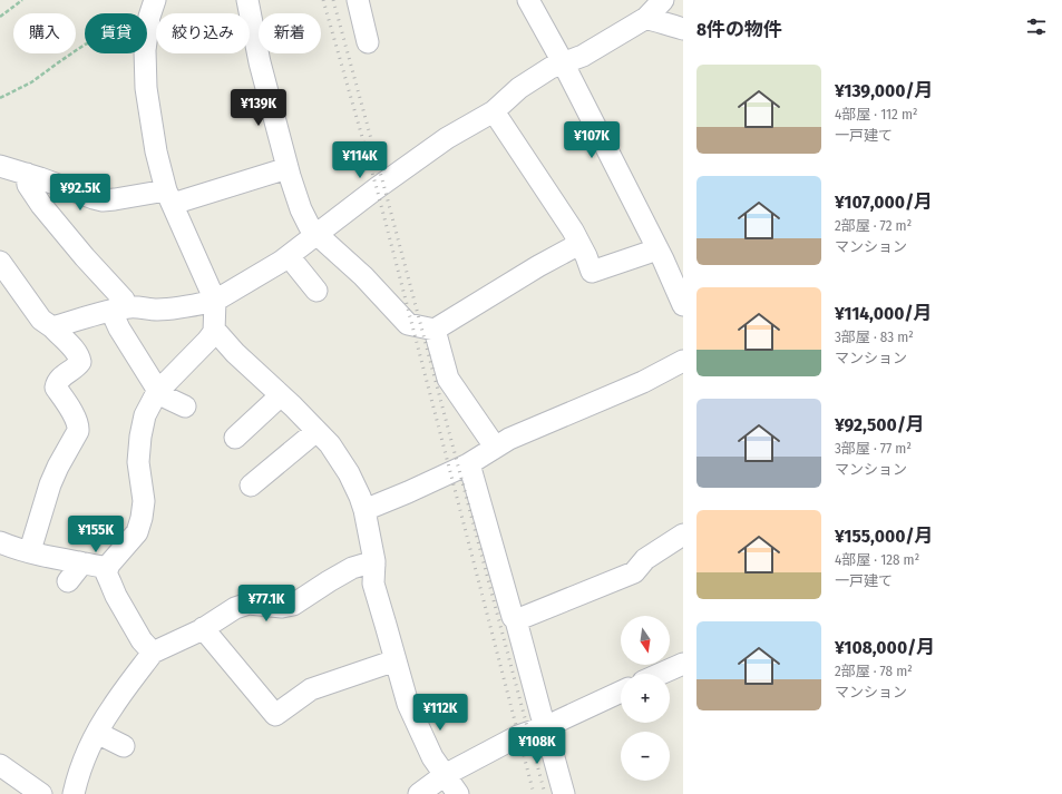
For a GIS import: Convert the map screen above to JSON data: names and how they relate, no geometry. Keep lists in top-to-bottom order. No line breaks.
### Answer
{"north":"bottom","page":{"heading":"8件の物件","chip":["購入","賃貸","絞り込み","新着"],"list":[{"name":"¥139,000/月","note":"4部屋 · 112 m² · 一戸建て"},{"name":"¥107,000/月","note":"2部屋 · 72 m² · マンション"},{"name":"¥114,000/月","note":"3部屋 · 83 m² · マンション"},{"name":"¥92,500/月","note":"3部屋 · 77 m² · マンション"},{"name":"¥155,000/月","note":"4部屋 · 128 m² · 一戸建て"},{"name":"¥108,000/月","note":"2部屋 · 78 m² · マンション"}],"price":["¥139K","¥107K","¥114K","¥92.5K","¥155K","¥77.1K","¥112K","¥108K"],"map_buttons":["+","−"]}}
